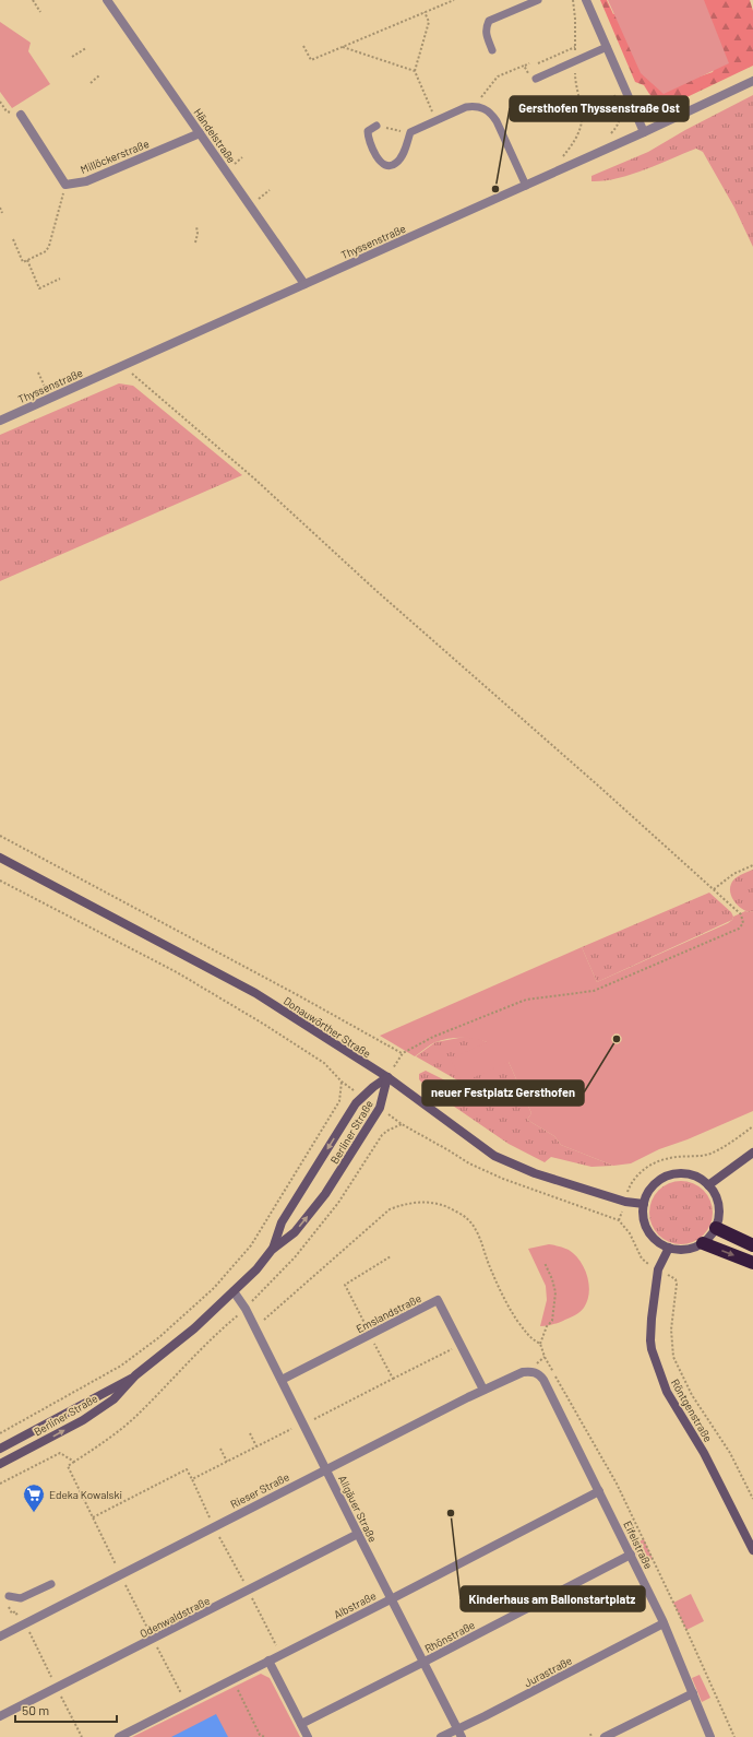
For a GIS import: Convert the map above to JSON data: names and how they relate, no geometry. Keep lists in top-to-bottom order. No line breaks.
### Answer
{"streets":{"street":["Händelstraße","Millöckerstraße","Thyssenstraße","Donauwörther Straße","Berliner Straße","Emslandstraße","Röntgenstraße","Rieser Straße","Allgäuer Straße","Eifelstraße","Albstraße","Odenwaldstraße","Rhönstraße","Jurastraße"]},"crossings":[["Händelstraße","Millöckerstraße"],["Händelstraße","Thyssenstraße"],["Donauwörther Straße","Berliner Straße"],["Donauwörther Straße","Röntgenstraße"],["Berliner Straße","Allgäuer Straße"],["Emslandstraße","Rieser Straße"],["Emslandstraße","Allgäuer Straße"],["Rieser Straße","Allgäuer Straße"],["Rieser Straße","Eifelstraße"],["Allgäuer Straße","Albstraße"],["Allgäuer Straße","Odenwaldstraße"],["Allgäuer Straße","Rhönstraße"],["Allgäuer Straße","Jurastraße"],["Eifelstraße","Albstraße"],["Eifelstraße","Rhönstraße"],["Eifelstraße","Jurastraße"]],"places":{"other":["Gersthofen Thyssenstraße Ost","neuer Festplatz Gersthofen","Kinderhaus am Ballonstartplatz"],"supermarket":["Edeka Kowalski"]},"scale_bar":"50 m"}
